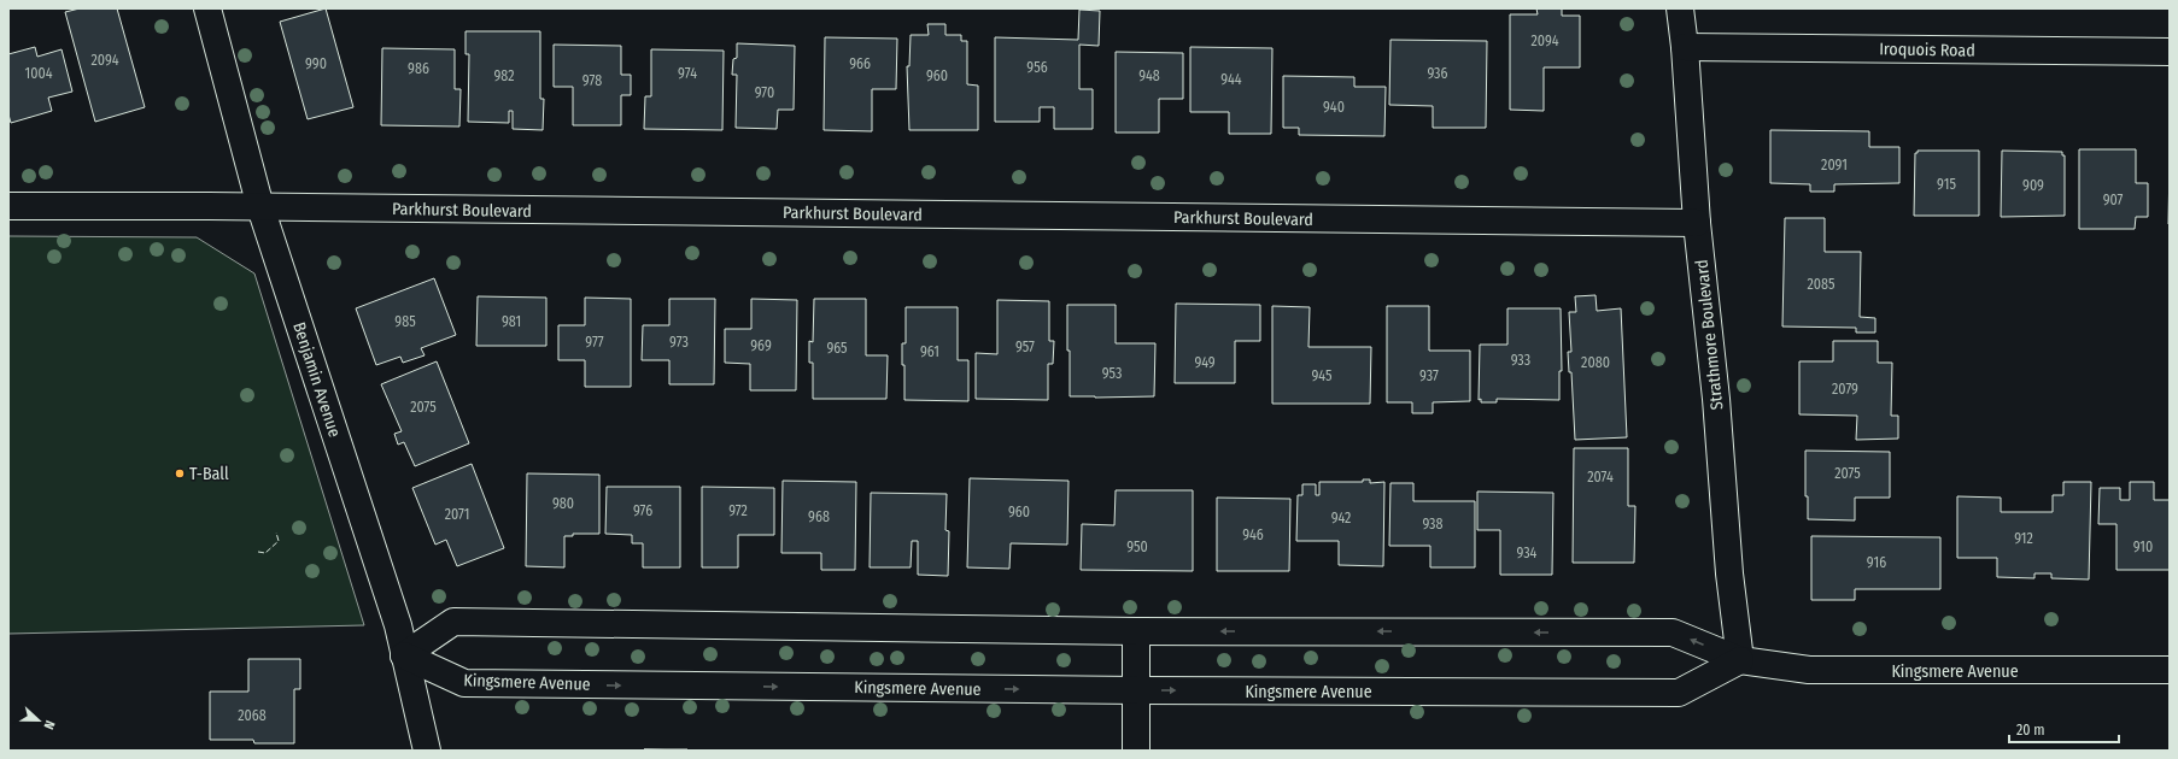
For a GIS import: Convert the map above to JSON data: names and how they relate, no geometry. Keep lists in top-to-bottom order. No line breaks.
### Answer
{"streets":{"street":["Iroquois Road","Parkhurst Boulevard","Strathmore Boulevard","Benjamin Avenue","Kingsmere Avenue"]},"crossings":[["Iroquois Road","Strathmore Boulevard"],["Parkhurst Boulevard","Strathmore Boulevard"],["Parkhurst Boulevard","Benjamin Avenue"],["Strathmore Boulevard","Kingsmere Avenue"],["Benjamin Avenue","Kingsmere Avenue"]],"places":["T-Ball"],"house_numbers":["2094","2094","990","966","956","986","1004","974","936","982","960","948","944","978","970","940","2091","915","909","907","2085","985","981","977","973","969","957","965","961","933","949","2080","953","945","937","2079","2075","2075","2074","980","976","972","960","2071","968","942","938","946","912","950","910","934","916","2068"],"scale_bar":"20 m","north":"right"}
